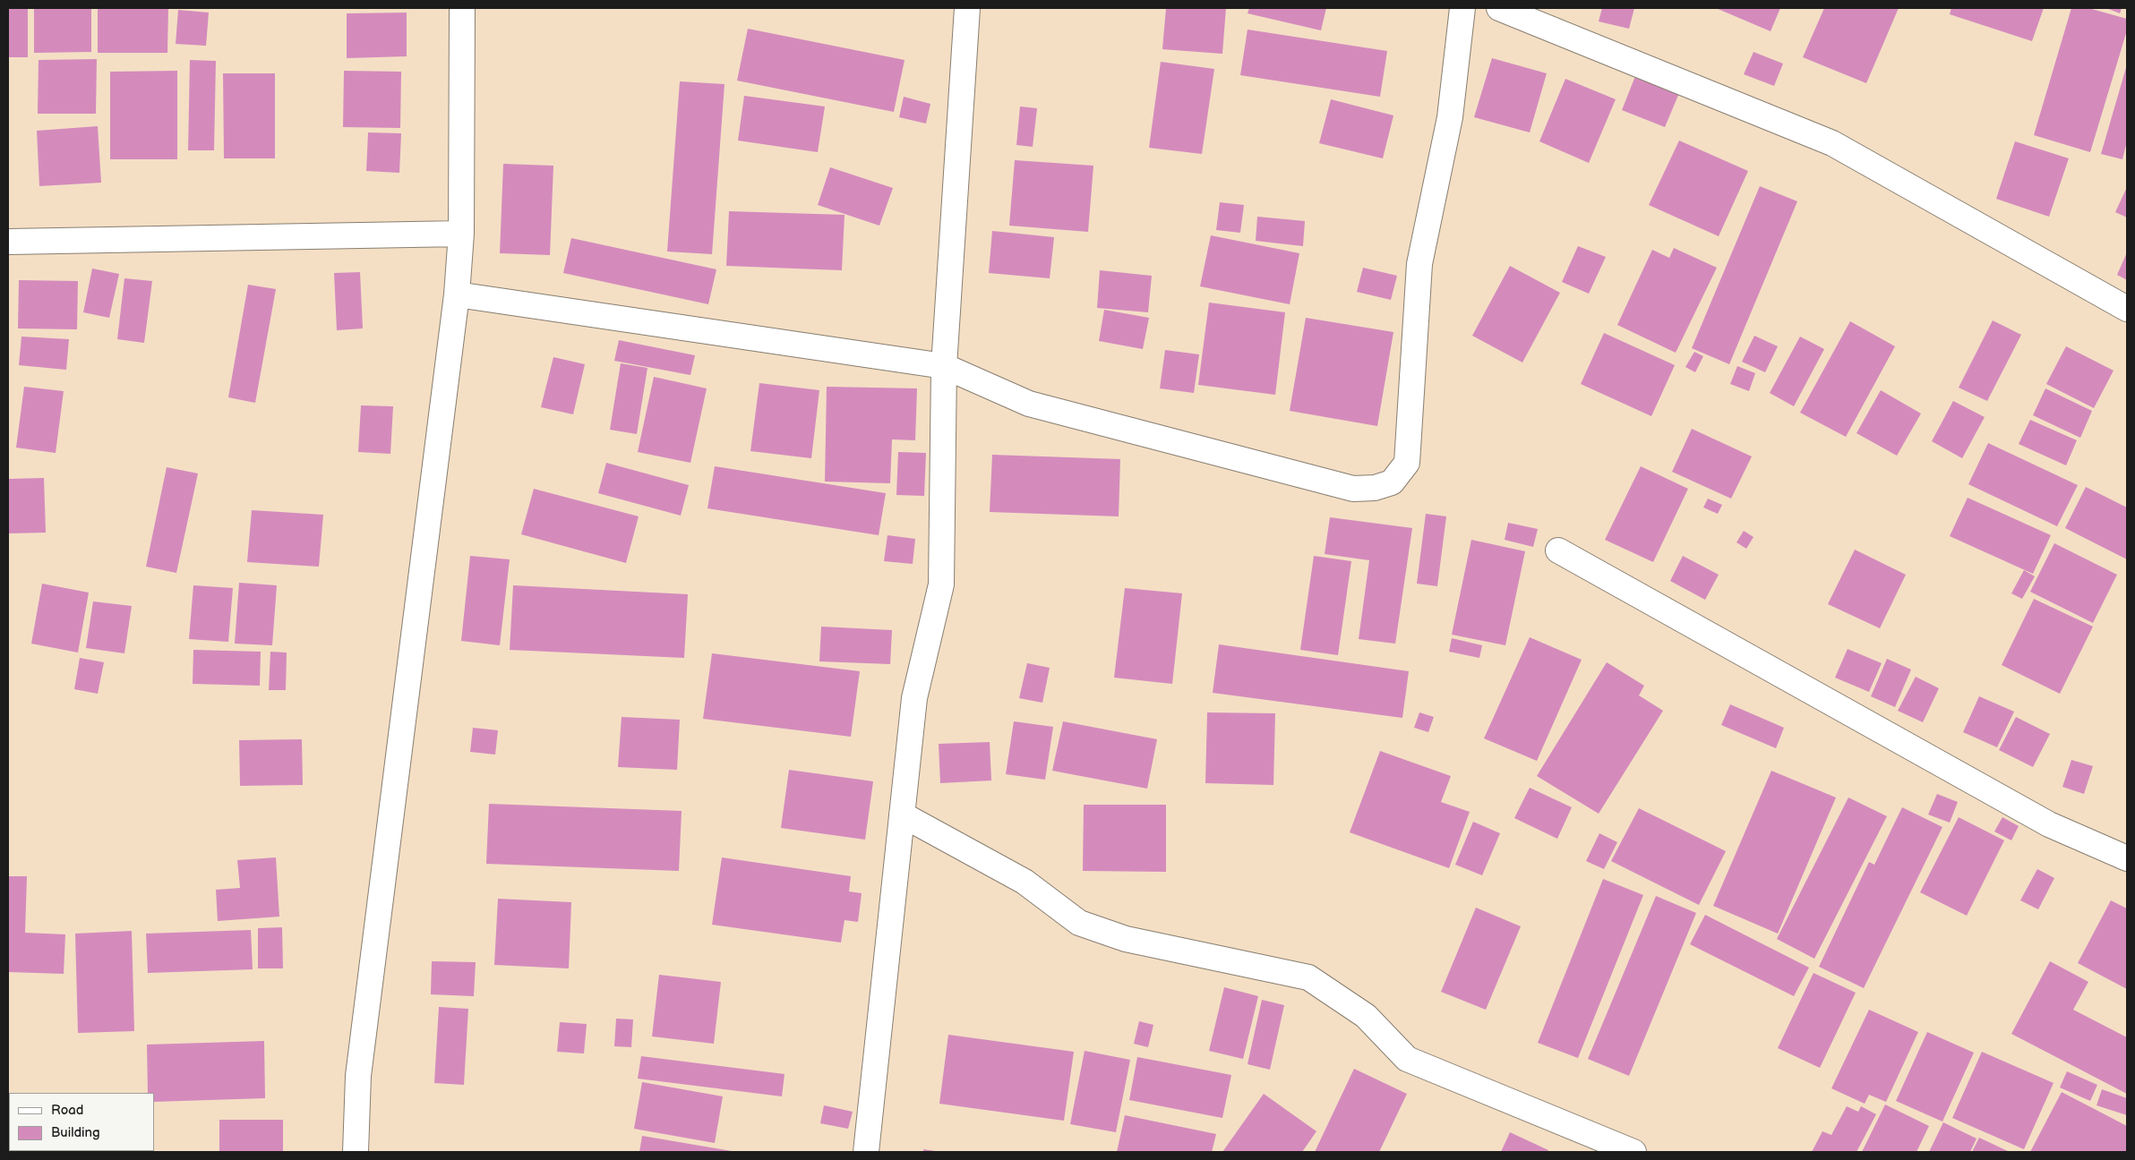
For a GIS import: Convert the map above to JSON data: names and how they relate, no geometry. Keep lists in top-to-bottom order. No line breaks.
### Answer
{"legend":["Road","Building"]}
